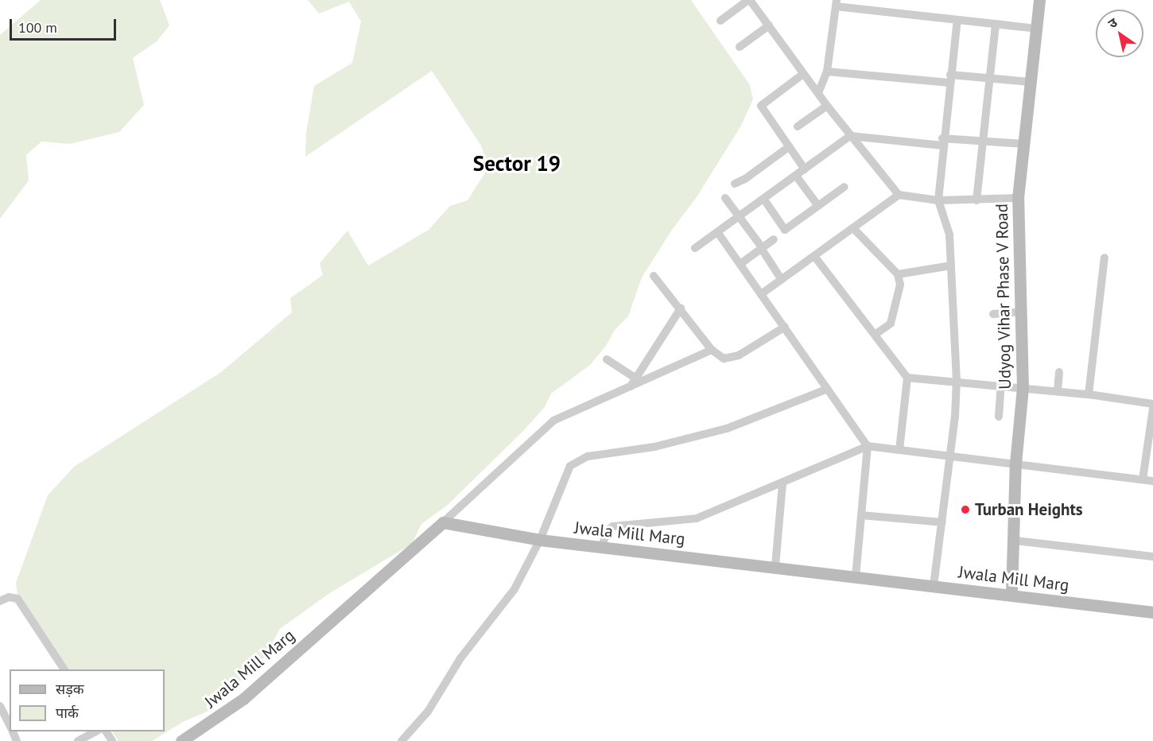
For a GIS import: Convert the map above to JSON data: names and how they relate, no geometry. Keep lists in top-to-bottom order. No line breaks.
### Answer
{"streets":{"street":["Udyog Vihar Phase V Road","Jwala Mill Marg"]},"crossings":[["Udyog Vihar Phase V Road","Jwala Mill Marg"]],"districts":["Sector 19"],"places":["Turban Heights"],"legend":["सड़क","पार्क"],"scale_bar":"100 m","north":"top left"}
